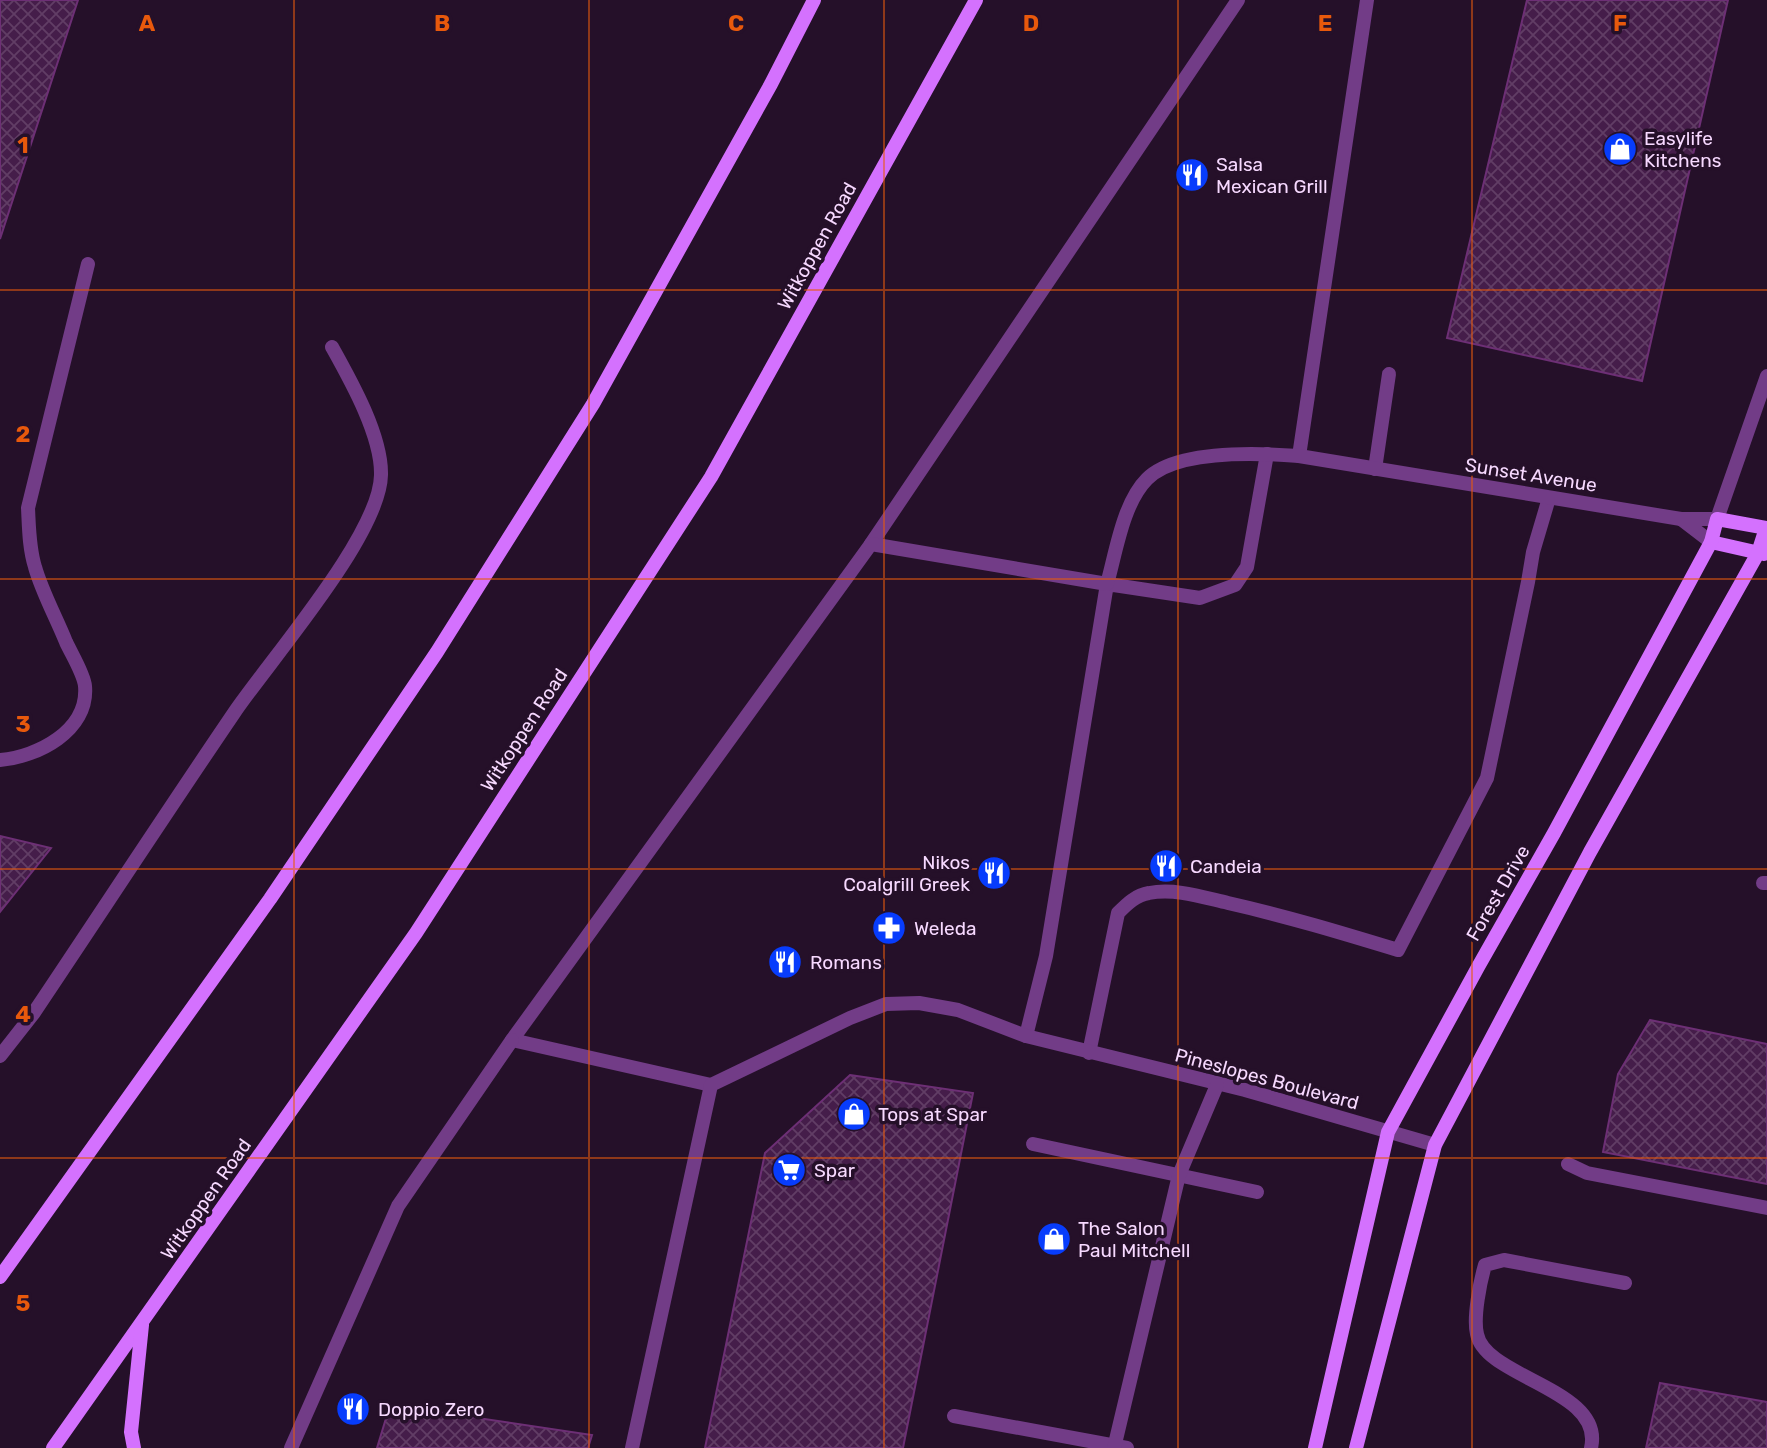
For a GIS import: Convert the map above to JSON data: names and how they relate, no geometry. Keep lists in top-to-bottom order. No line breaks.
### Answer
{"streets":{"main road":["Witkoppen Road","Sunset Avenue","Forest Drive"],"street":["Pineslopes Boulevard"]},"crossings":[["Sunset Avenue","Forest Drive"],["Sunset Avenue","Pineslopes Boulevard"],["Forest Drive","Pineslopes Boulevard"]],"places":{"shop":["Easylife Kitchens","Tops at Spar","The Salon Paul Mitchell"],"restaurant":["Salsa Mexican Grill","Candeia","Nikos Coalgrill Greek","Romans","Doppio Zero"],"pharmacy":["Weleda"],"supermarket":["Spar"]},"grid":{"columns":["A","B","C","D","E","F"],"rows":["1","2","3","4","5"]}}
